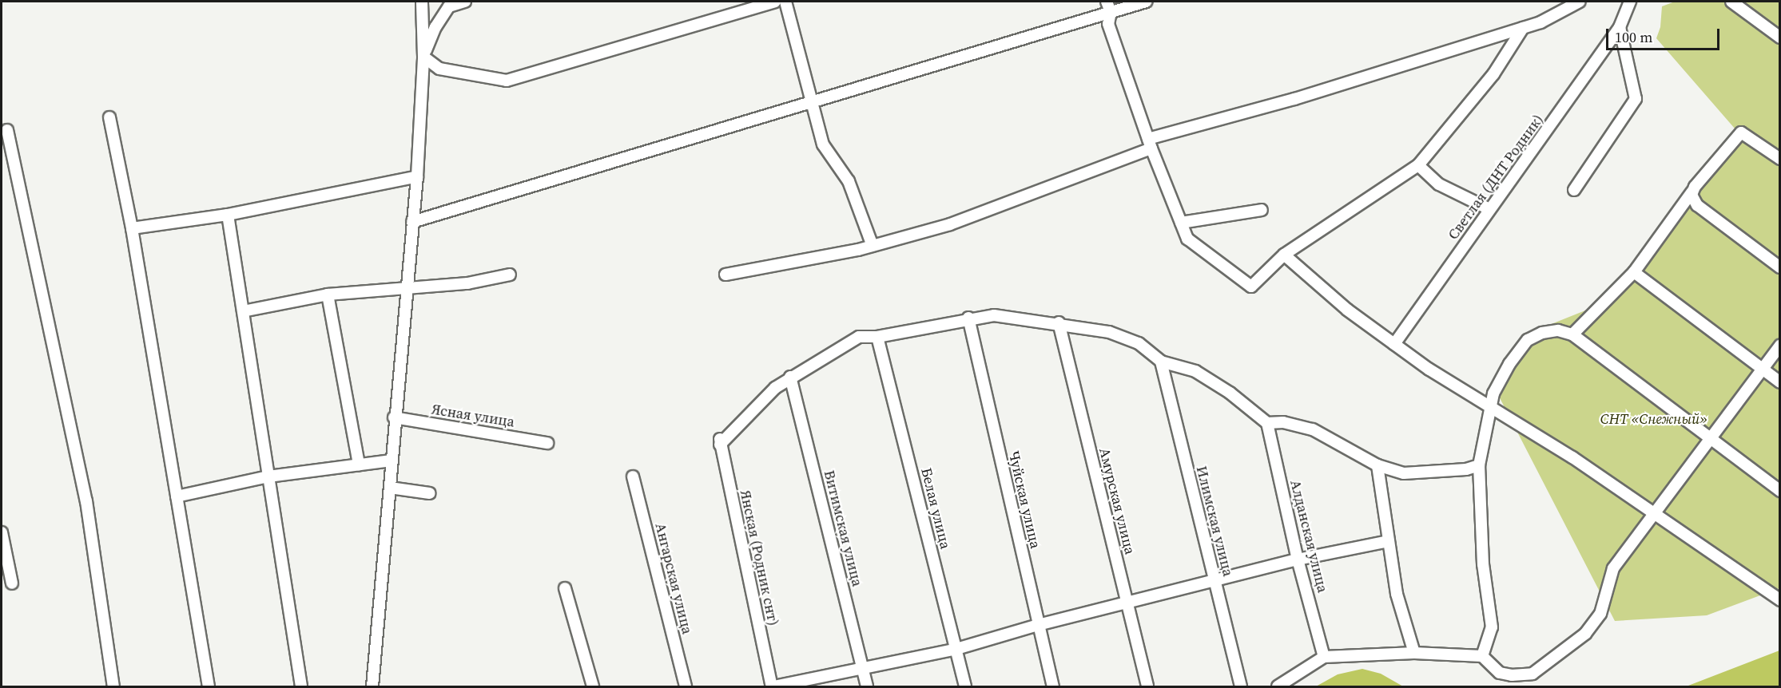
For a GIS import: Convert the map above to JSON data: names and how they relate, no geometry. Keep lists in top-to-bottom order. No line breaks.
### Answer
{"streets":{"street":["Светлая (ДНТ Родник)","Ясная улица","Чуйская улица","Амурская улица","Белая улица","Илимская улица","Витимская улица","Алданская улица","Янская (Родник снт)","Ангарская улица"]},"crossings":[["Витимская улица","Янская (Родник снт)"]],"parks":["СНТ «Снежный»"],"scale_bar":"100 m"}
